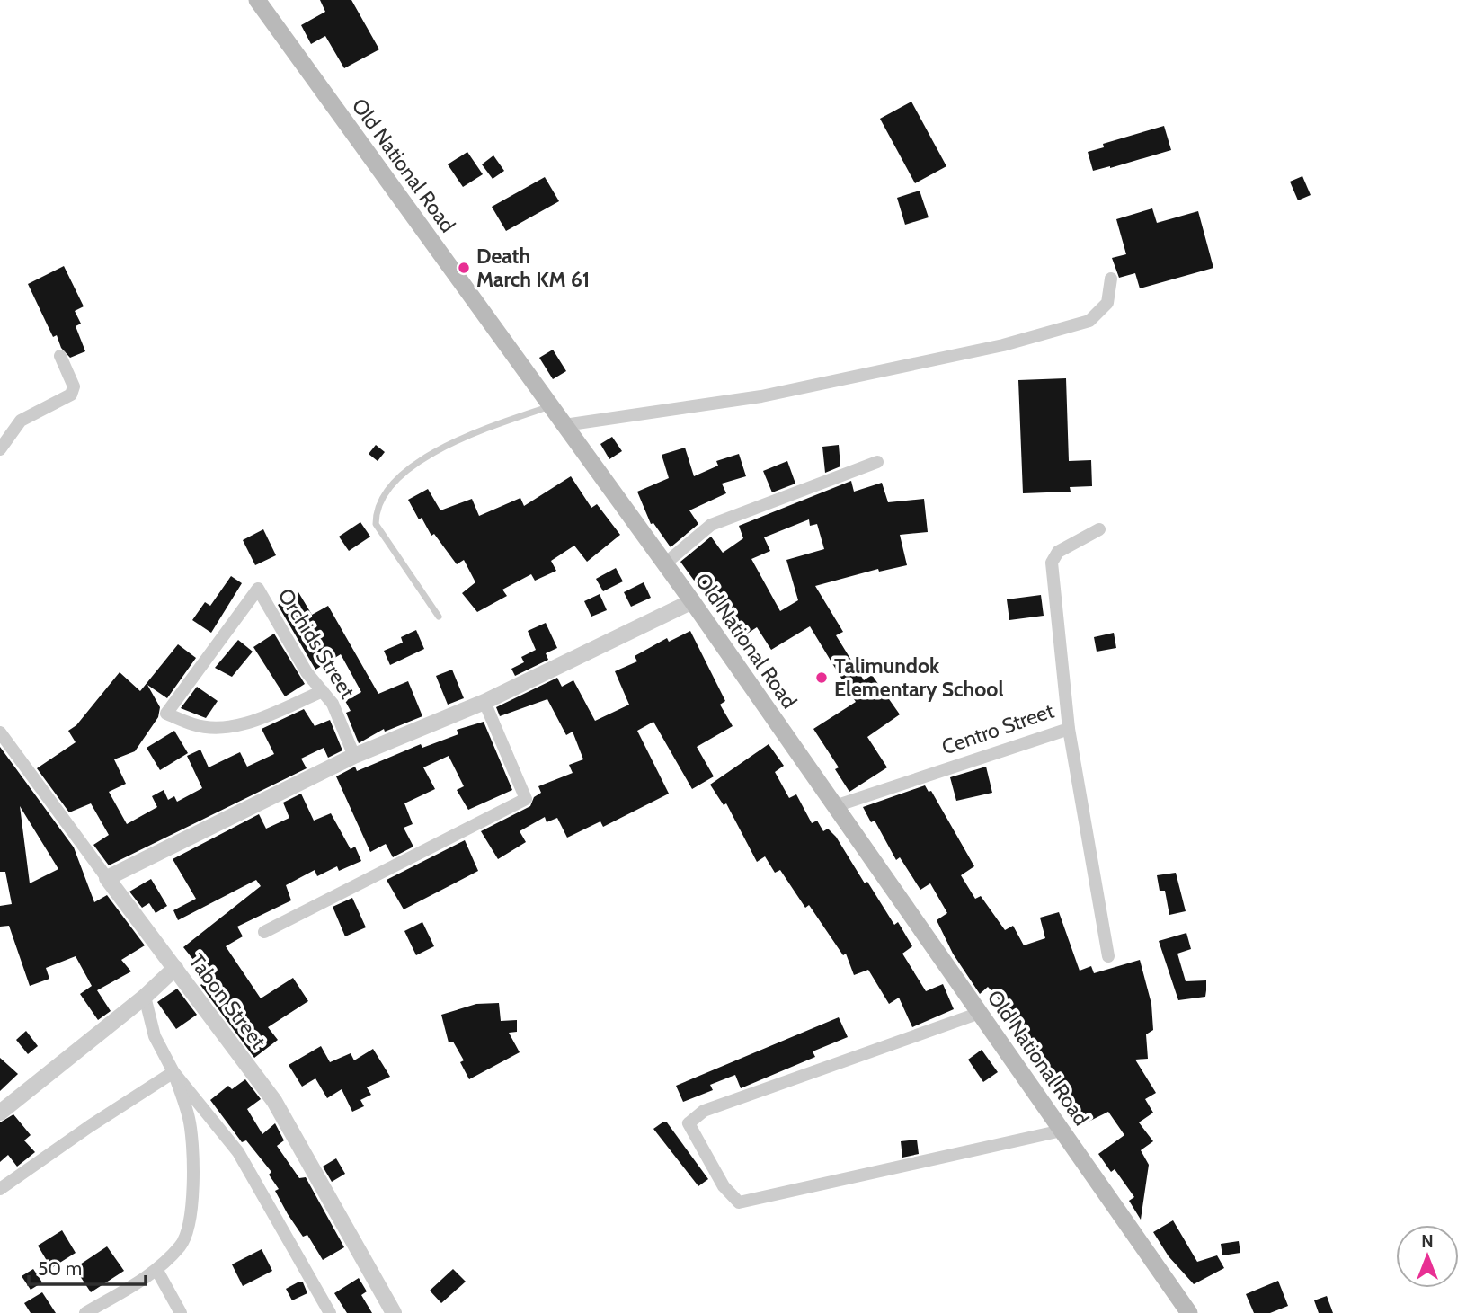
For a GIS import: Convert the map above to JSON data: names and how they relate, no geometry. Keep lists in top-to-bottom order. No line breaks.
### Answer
{"streets":{"main road":["Old National Road"],"street":["Orchids Street","Centro Street","Tabon Street"]},"crossings":[["Old National Road","Centro Street"]],"places":["Death March KM 61","Talimundok Elementary School"],"scale_bar":"50 m","north":"top"}
